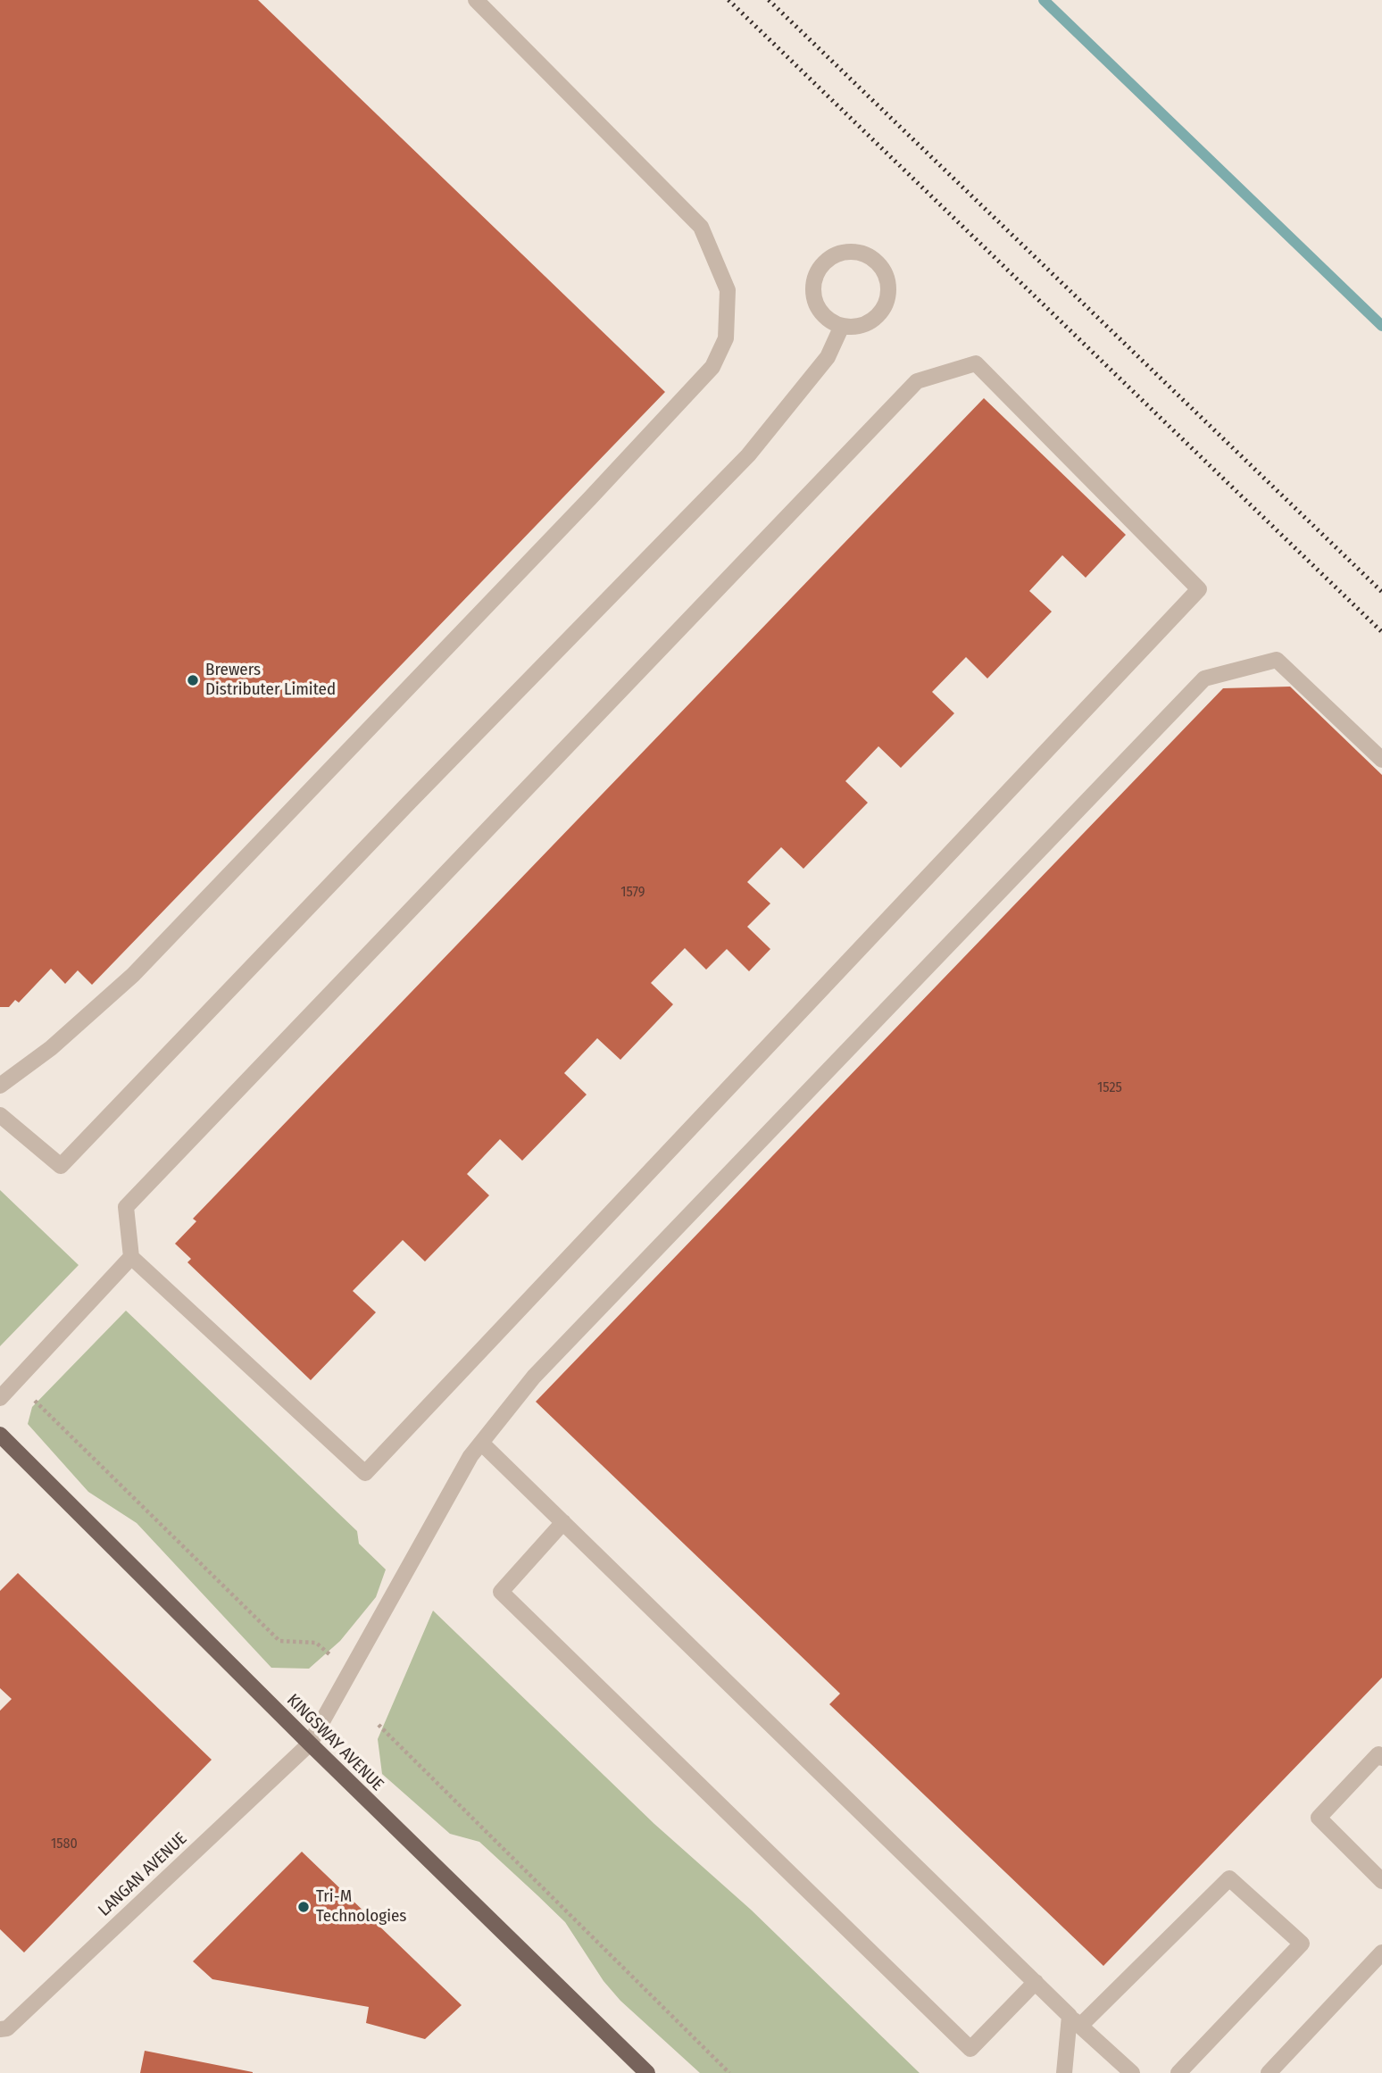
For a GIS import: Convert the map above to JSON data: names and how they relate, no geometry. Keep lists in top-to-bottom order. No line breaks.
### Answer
{"streets":{"main road":["KINGSWAY AVENUE"],"street":["LANGAN AVENUE"]},"crossings":[["KINGSWAY AVENUE","LANGAN AVENUE"]],"places":["Brewers Distributer Limited","Tri-M Technologies"],"house_numbers":["1579","1525","1580"]}
